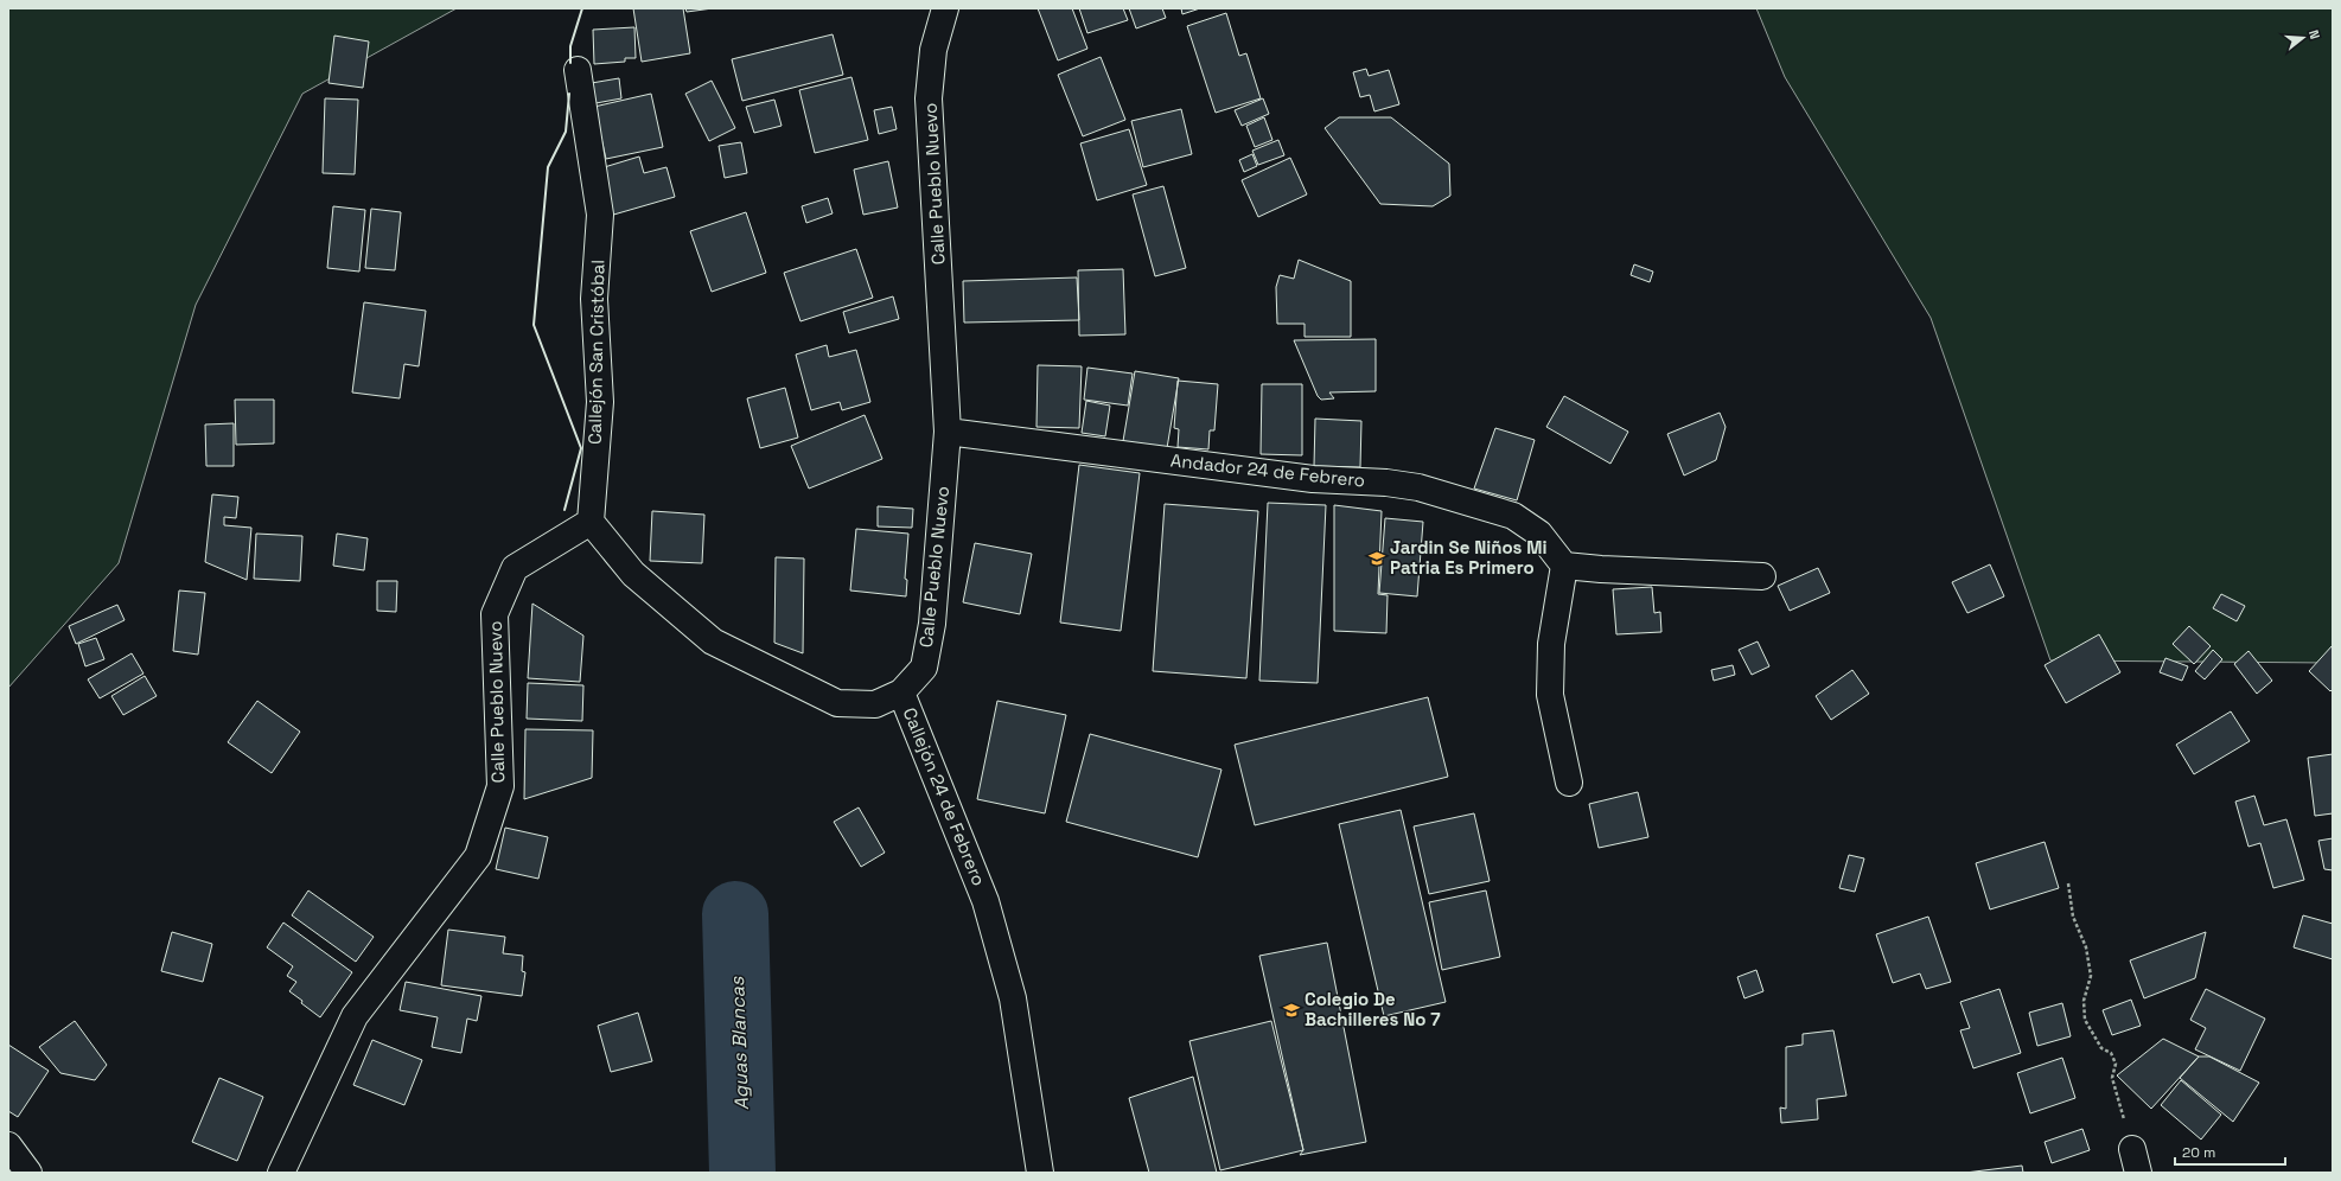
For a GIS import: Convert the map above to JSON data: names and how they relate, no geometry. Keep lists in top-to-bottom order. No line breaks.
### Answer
{"streets":{"street":["Calle Pueblo Nuevo","Callejón San Cristóbal","Andador 24 de Febrero","Callejón 24 de Febrero"]},"crossings":[["Calle Pueblo Nuevo","Callejón San Cristóbal"],["Calle Pueblo Nuevo","Andador 24 de Febrero"],["Calle Pueblo Nuevo","Callejón 24 de Febrero"]],"water":["Aguas Blancas"],"places":{"school or university":["Jardin Se Niños Mi Patria Es Primero","Colegio De Bachilleres No 7"]},"scale_bar":"20 m","north":"right"}
